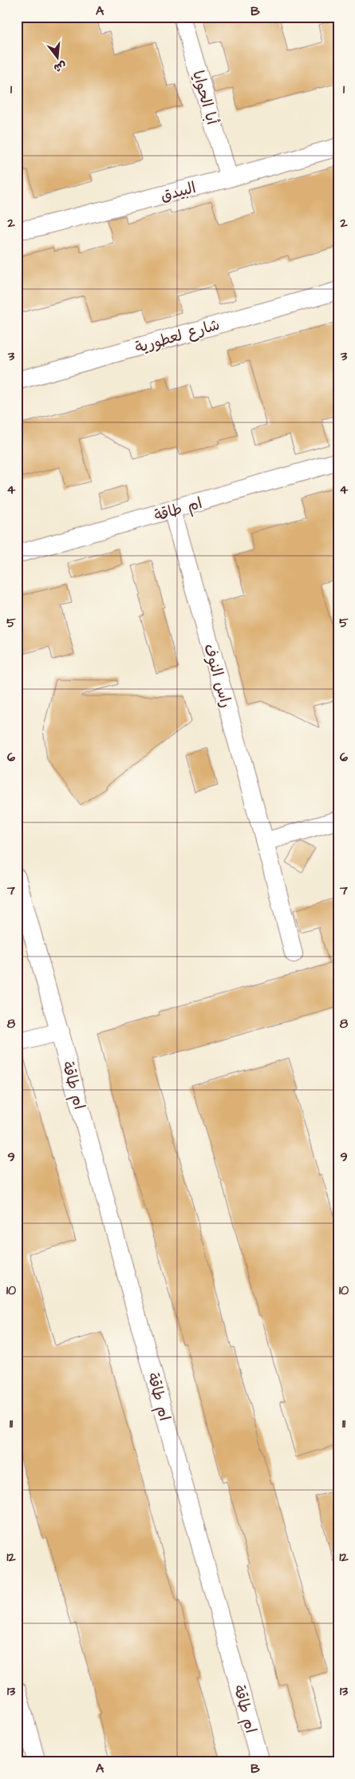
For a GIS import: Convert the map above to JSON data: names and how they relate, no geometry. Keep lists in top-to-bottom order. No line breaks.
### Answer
{"streets":{"street":["أبا الحوايا","البيدق","شارع لعطورية","ام طاقة","راس النوف"]},"crossings":[["أبا الحوايا","البيدق"],["ام طاقة","راس النوف"]],"north":"bottom","grid":{"columns":["A","B"],"rows":["1","2","3","4","5","6","7","8","9","10","11","12","13"]}}
